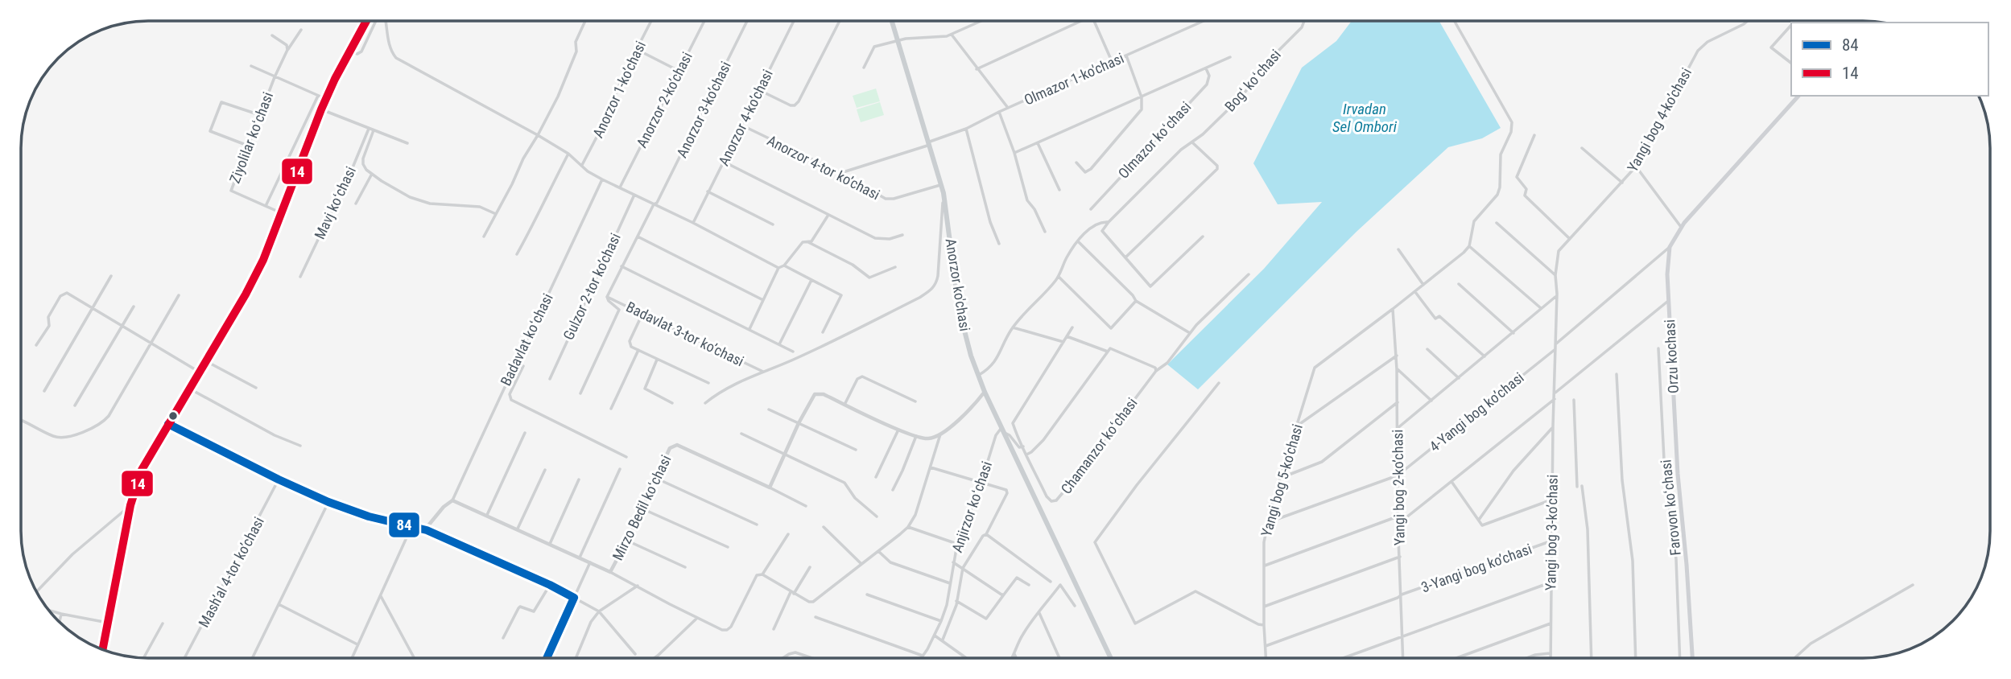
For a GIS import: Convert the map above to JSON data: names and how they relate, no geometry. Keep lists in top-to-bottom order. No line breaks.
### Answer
{"streets":{"main road":["Anorzor ko'chasi","Orzu kochasi"],"street":["Olmazor 1-ko'chasi","Bogʻ koʻchasi","Аnorzor 1-koʼchasi","Аnorzor 2-koʼchasi","Аnorzor 3-koʼchasi","Аnorzor 4-koʼchasi","Yangi bog 4-koʼchasi","Ziyolilar koʻchasi","Olmazor koʻchasi","Anorzor 4-tor koʼchasi","Mavj koʻchasi","Gulzor 2-tor koʼchasi","Badavlat 3-tor koʼchasi","Badavlat koʻchasi","4-Yangi bog koʼchasi","Chamanzor koʻchasi","Yangi bog 5-koʼchasi","Yangi bog 2-koʼchasi","Anjirzor koʻchasi","Mirzo Bedil koʻchasi","Farovon koʻchasi","Yangi bog 3-koʼchasi","3-Yangi bog koʼchasi","Mashʼal 4-tor koʼchasi"]},"crossings":[["Olmazor 1-ko'chasi","Anorzor 4-tor koʼchasi"],["Olmazor 1-ko'chasi","Anorzor ko'chasi"],["Аnorzor 3-koʼchasi","Badavlat 3-tor koʼchasi"],["Аnorzor 4-koʼchasi","Anorzor 4-tor koʼchasi"],["Yangi bog 4-koʼchasi","4-Yangi bog koʼchasi"],["Yangi bog 4-koʼchasi","Yangi bog 3-koʼchasi"],["Anorzor 4-tor koʼchasi","Anorzor ko'chasi"],["Anorzor ko'chasi","Anjirzor koʻchasi"],["4-Yangi bog koʼchasi","Yangi bog 5-koʼchasi"],["4-Yangi bog koʼchasi","Yangi bog 2-koʼchasi"],["Yangi bog 5-koʼchasi","Yangi bog 2-koʼchasi"],["Yangi bog 5-koʼchasi","3-Yangi bog koʼchasi"],["Yangi bog 2-koʼchasi","3-Yangi bog koʼchasi"],["Yangi bog 3-koʼchasi","3-Yangi bog koʼchasi"]],"water":["Irvadan Sel Ombori"],"lines":["transit line 14","transit line 84"],"legend":["84","14"]}
